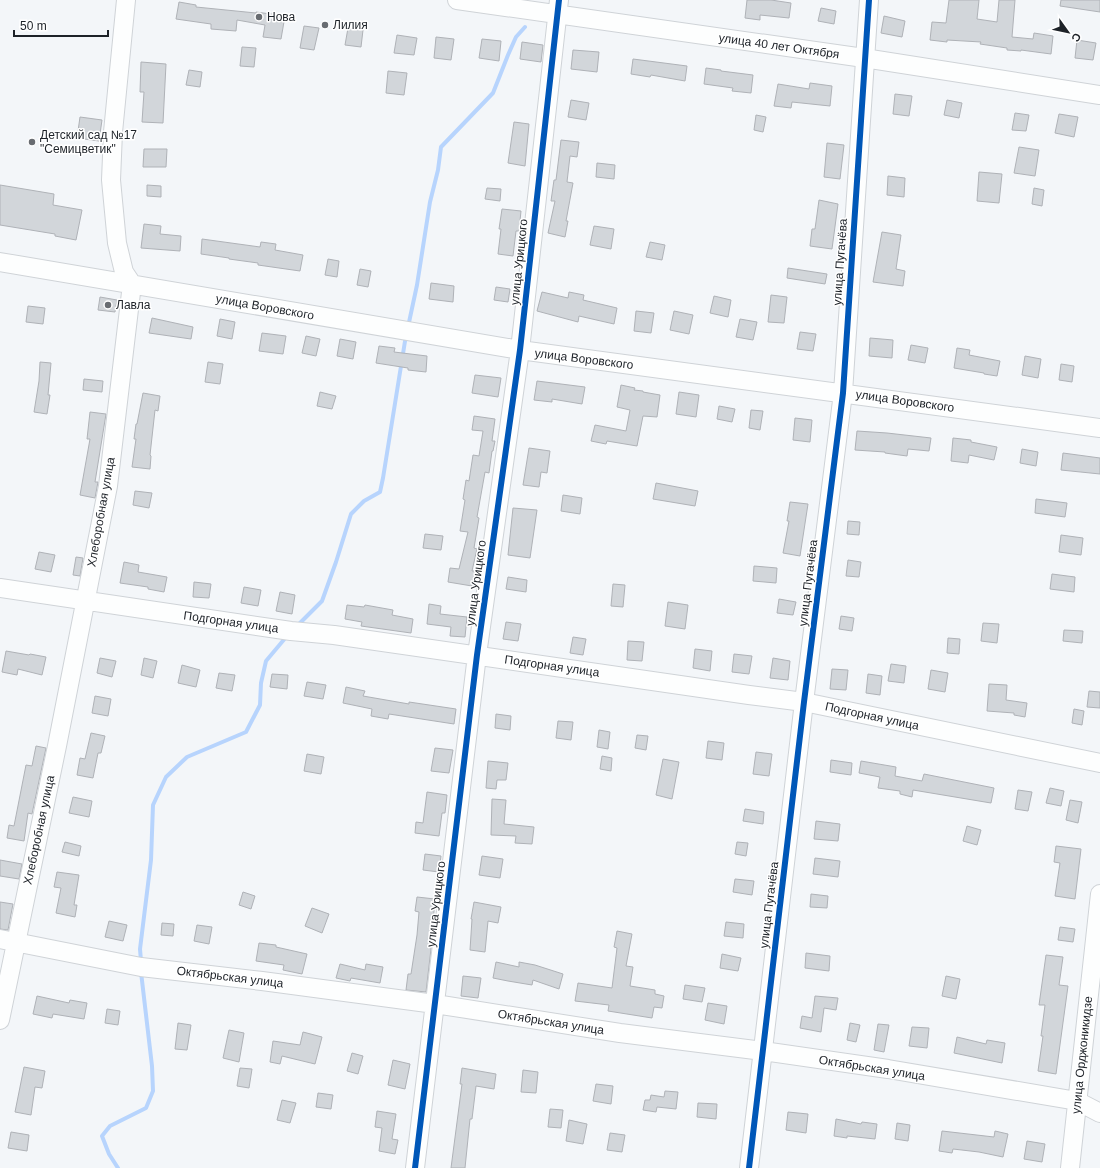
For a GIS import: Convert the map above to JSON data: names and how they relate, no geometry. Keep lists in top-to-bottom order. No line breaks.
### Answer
{"streets":{"street":["улица 40 лет Октября","улица Урицкого","улица Пугачёва","улица Воровского","Хлеборобная улица","Подгорная улица","Октябрьская улица","улица Орджоникидзе"]},"crossings":[["улица 40 лет Октября","улица Урицкого"],["улица 40 лет Октября","улица Пугачёва"],["улица Урицкого","улица Воровского"],["улица Урицкого","Подгорная улица"],["улица Урицкого","Октябрьская улица"],["улица Пугачёва","улица Воровского"],["улица Пугачёва","Подгорная улица"],["улица Пугачёва","Октябрьская улица"],["улица Воровского","Хлеборобная улица"],["Хлеборобная улица","Подгорная улица"],["Хлеборобная улица","Октябрьская улица"],["Октябрьская улица","улица Орджоникидзе"]],"places":["Нова","Лилия","Детский сад №17 \"Семицветик\"","Лавла"],"scale_bar":"50 m","north":"bottom right"}
